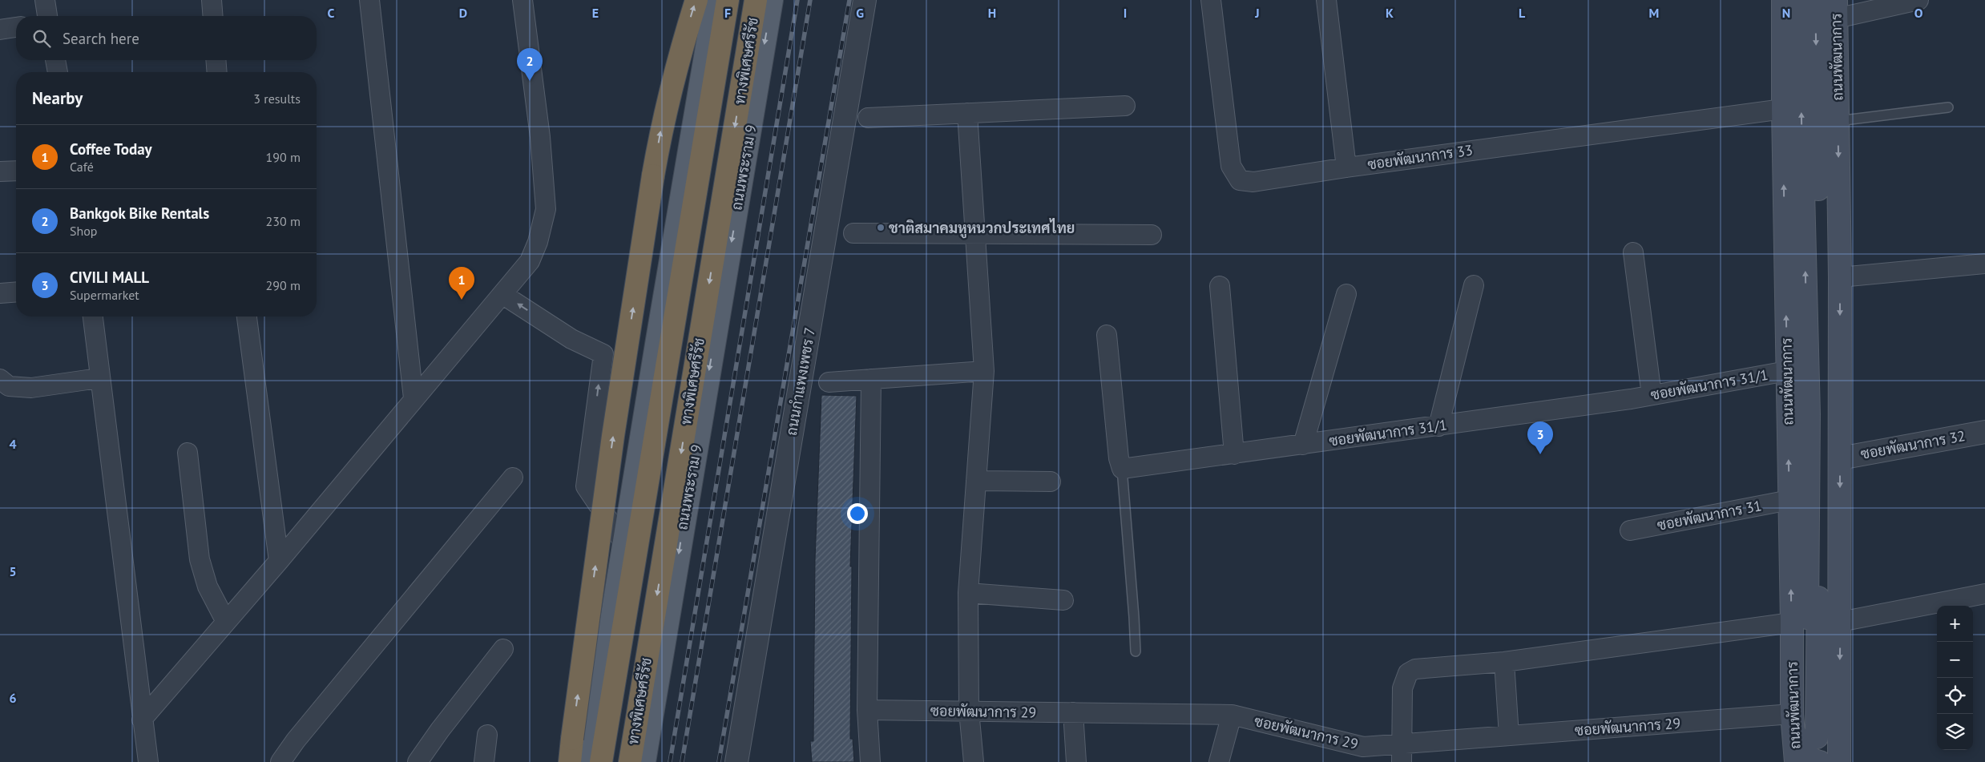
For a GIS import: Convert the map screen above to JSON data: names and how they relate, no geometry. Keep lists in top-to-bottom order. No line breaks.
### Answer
{"streets":{"highway":["ทางพิเศษศรีรัช"],"main road":["ถนนพัฒนาการ","ถนนพระราม 9"],"street":["ซอยพัฒนาการ 33","ถนนกำแพงเพชร 7","ซอยพัฒนาการ 31/1","ซอยพัฒนาการ 32","ซอยพัฒนาการ 31","ซอยพัฒนาการ 29"]},"crossings":[["ถนนพัฒนาการ","ซอยพัฒนาการ 33"],["ถนนพัฒนาการ","ซอยพัฒนาการ 31/1"],["ถนนพัฒนาการ","ซอยพัฒนาการ 32"],["ถนนพัฒนาการ","ซอยพัฒนาการ 31"],["ถนนพัฒนาการ","ซอยพัฒนาการ 29"]],"places":["ชาติสมาคมหูหนวกประเทศไทย"],"page":{"search":"Search here","pins":["2","1","3"],"heading":["Nearby","3 results"],"list":[{"mark":"1","name":"Coffee Today","note":"Café","value":"190 m"},{"mark":"2","name":"Bankgok Bike Rentals","note":"Shop","value":"230 m"},{"mark":"3","name":"CIVILI MALL","note":"Supermarket","value":"290 m"}],"map_buttons":["+","−"]},"grid":{"columns":["C","D","E","F","G","H","I","J","K","L","M","N","O"],"rows":["4","5","6"]}}
